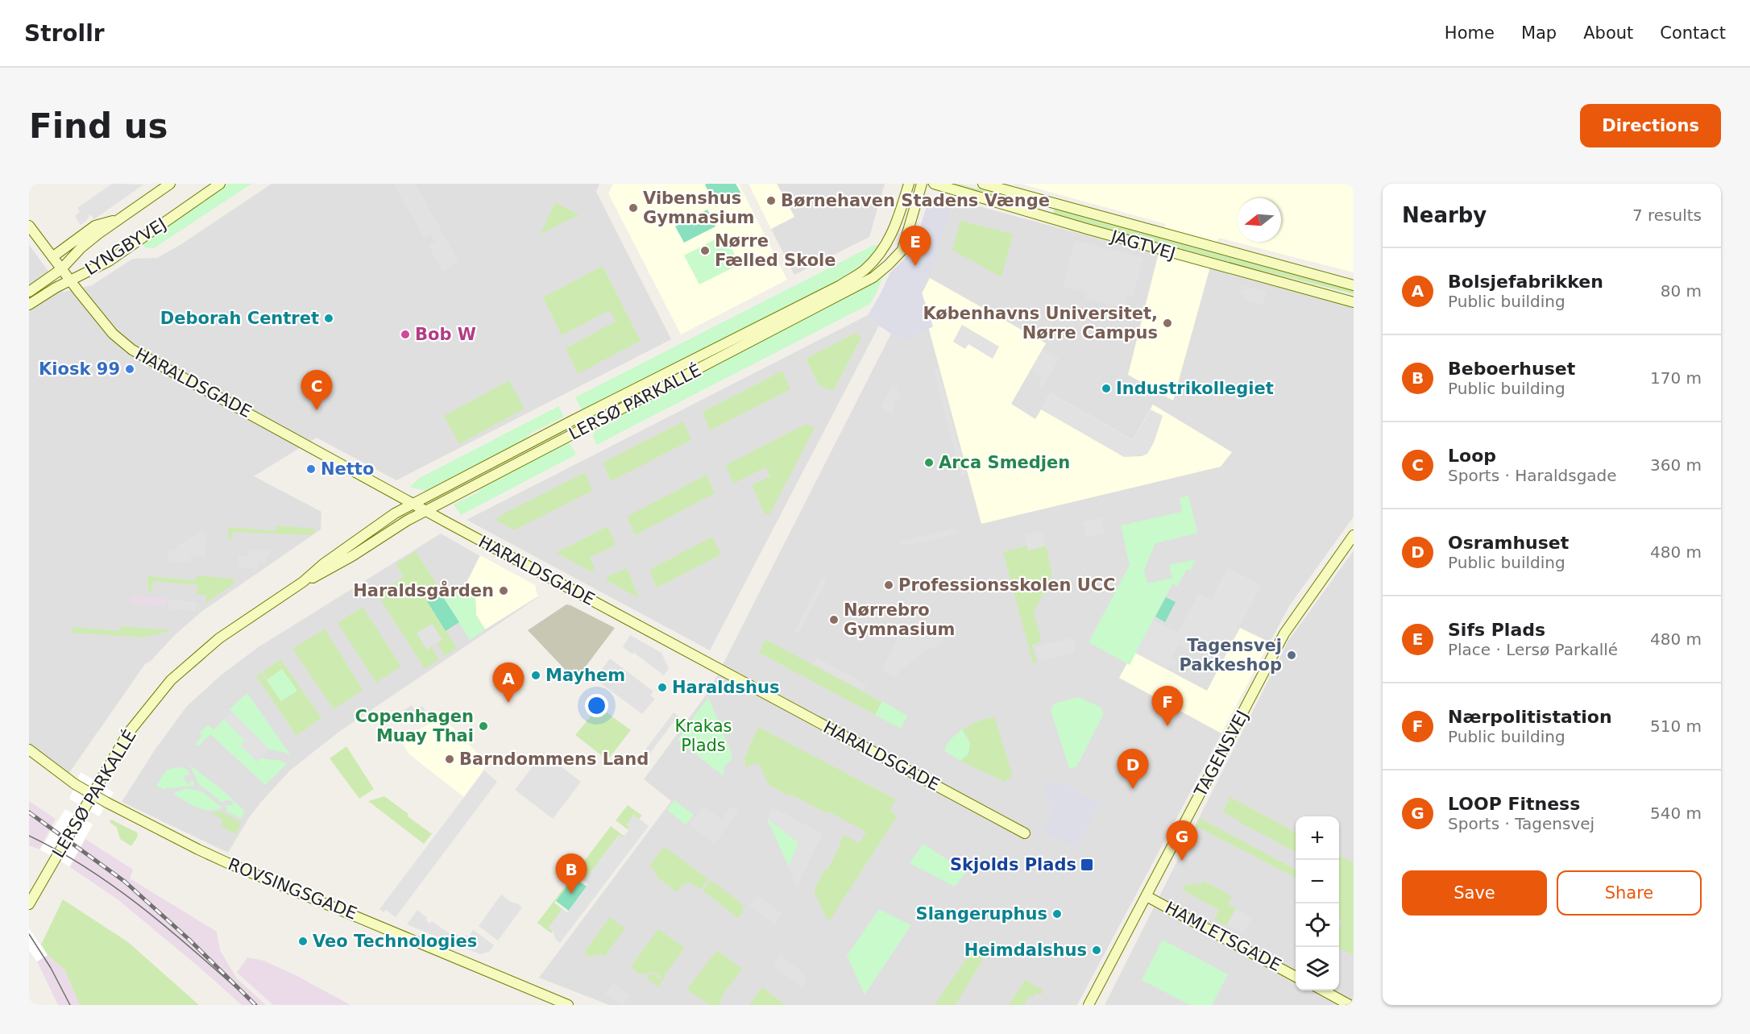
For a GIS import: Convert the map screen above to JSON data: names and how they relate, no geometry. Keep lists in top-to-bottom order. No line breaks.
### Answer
{"streets":{"street":["JAGTVEJ","LYNGBYVEJ","HARALDSGADE","LERSØ PARKALLÉ","TAGENSVEJ","ROVSINGSGADE","HAMLETSGADE"]},"crossings":[["LYNGBYVEJ","HARALDSGADE"],["HARALDSGADE","LERSØ PARKALLÉ"],["TAGENSVEJ","HAMLETSGADE"]],"parks":["Krakas Plads"],"places":{"other":["Børnehaven Stadens Vænge","Vibenshus Gymnasium","Nørre Fælled Skole","Deborah Centret","Københavns Universitet, Nørre Campus","Bob W","Kiosk 99","Industrikollegiet","Arca Smedjen","Netto","Professionsskolen UCC","Haraldsgården","Nørrebro Gymnasium","Tagensvej Pakkeshop","Mayhem","Haraldshus","Copenhagen Muay Thai","Barndommens Land","Slangeruphus","Veo Technologies","Heimdalshus"],"transit":["Skjolds Plads"]},"north":"left","page":{"header":"Strollr","nav":["Home","Map","About","Contact"],"buttons":["Directions",["Save","Share"]],"title":"Find us","heading":["Nearby","7 results"],"pins":["E","C","A","F","D","G","B"],"list":[{"mark":"A","name":"Bolsjefabrikken","note":"Public building","value":"80 m"},{"mark":"B","name":"Beboerhuset","note":"Public building","value":"170 m"},{"mark":"C","name":"Loop","note":"Sports · Haraldsgade","value":"360 m"},{"mark":"D","name":"Osramhuset","note":"Public building","value":"480 m"},{"mark":"E","name":"Sifs Plads","note":"Place · Lersø Parkallé","value":"480 m"},{"mark":"F","name":"Nærpolitistation","note":"Public building","value":"510 m"},{"mark":"G","name":"LOOP Fitness","note":"Sports · Tagensvej","value":"540 m"}],"map_buttons":["+","−"]}}
